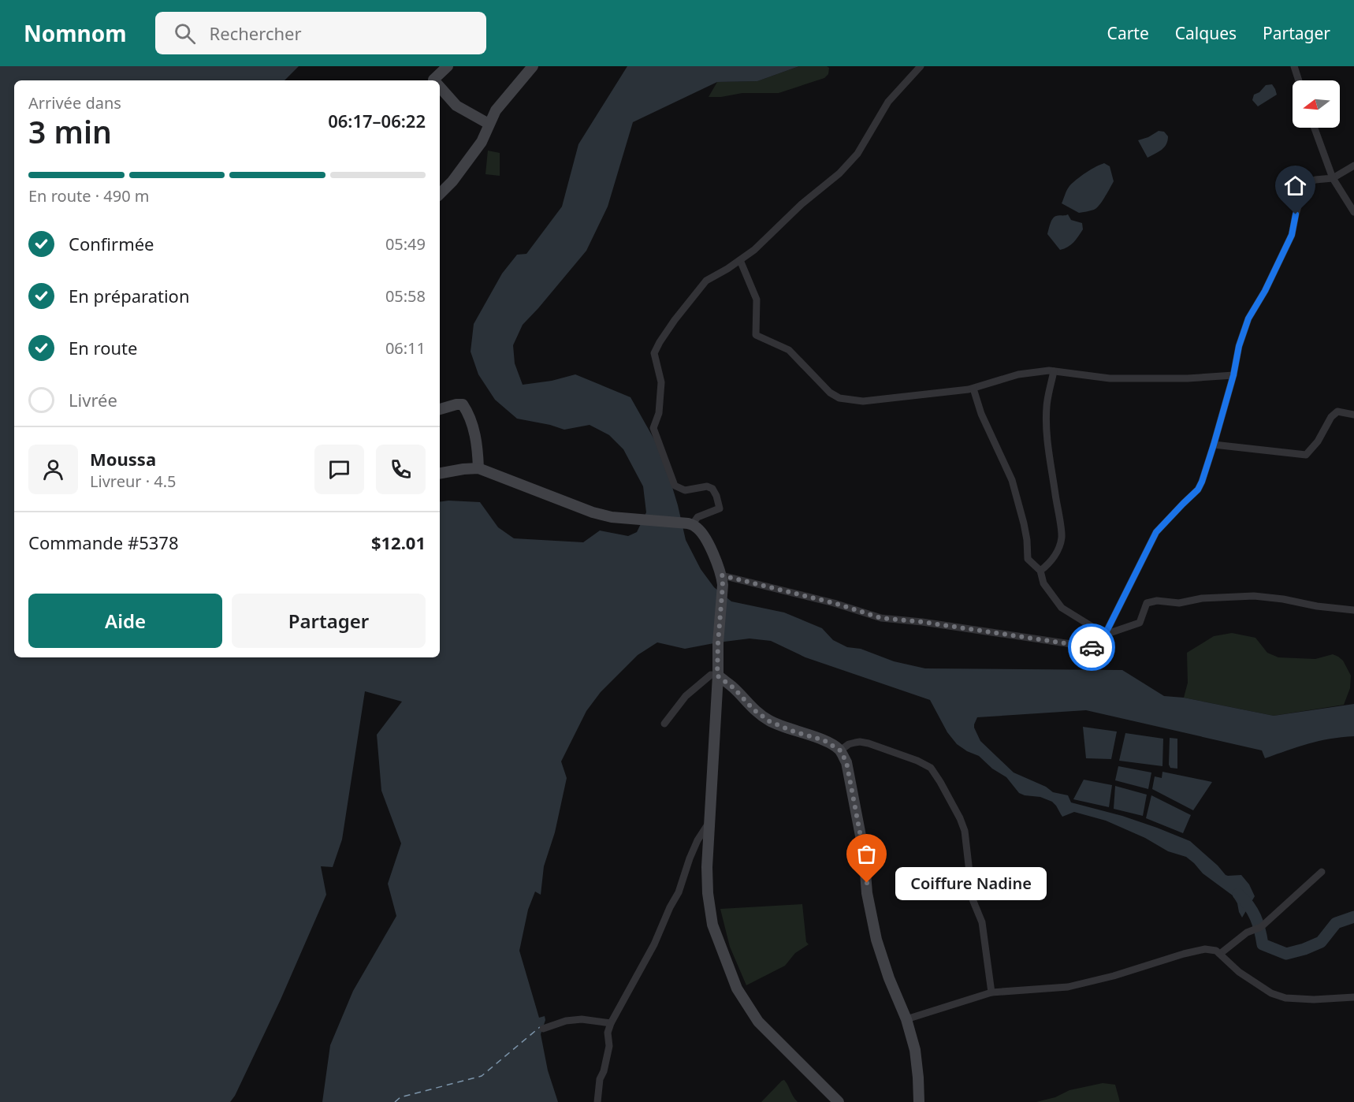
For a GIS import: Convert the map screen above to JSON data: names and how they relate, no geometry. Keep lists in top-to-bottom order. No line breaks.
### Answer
{"places":["Coiffure Nadine"],"north":"left","page":{"header":"Nomnom","search":"Rechercher","nav":["Carte","Calques","Partager"],"heading":["3 min","Arrivée dans","06:17–06:22"],"panel":["Moussa","Livreur · 4.5","Commande #5378","$12.01"],"bar":"En route · 490 m","list":[["Confirmée","05:49"],["En préparation","05:58"],["En route","06:11"],"Livrée"],"buttons":["Aide","Partager"],"bubble":"Coiffure Nadine"}}
